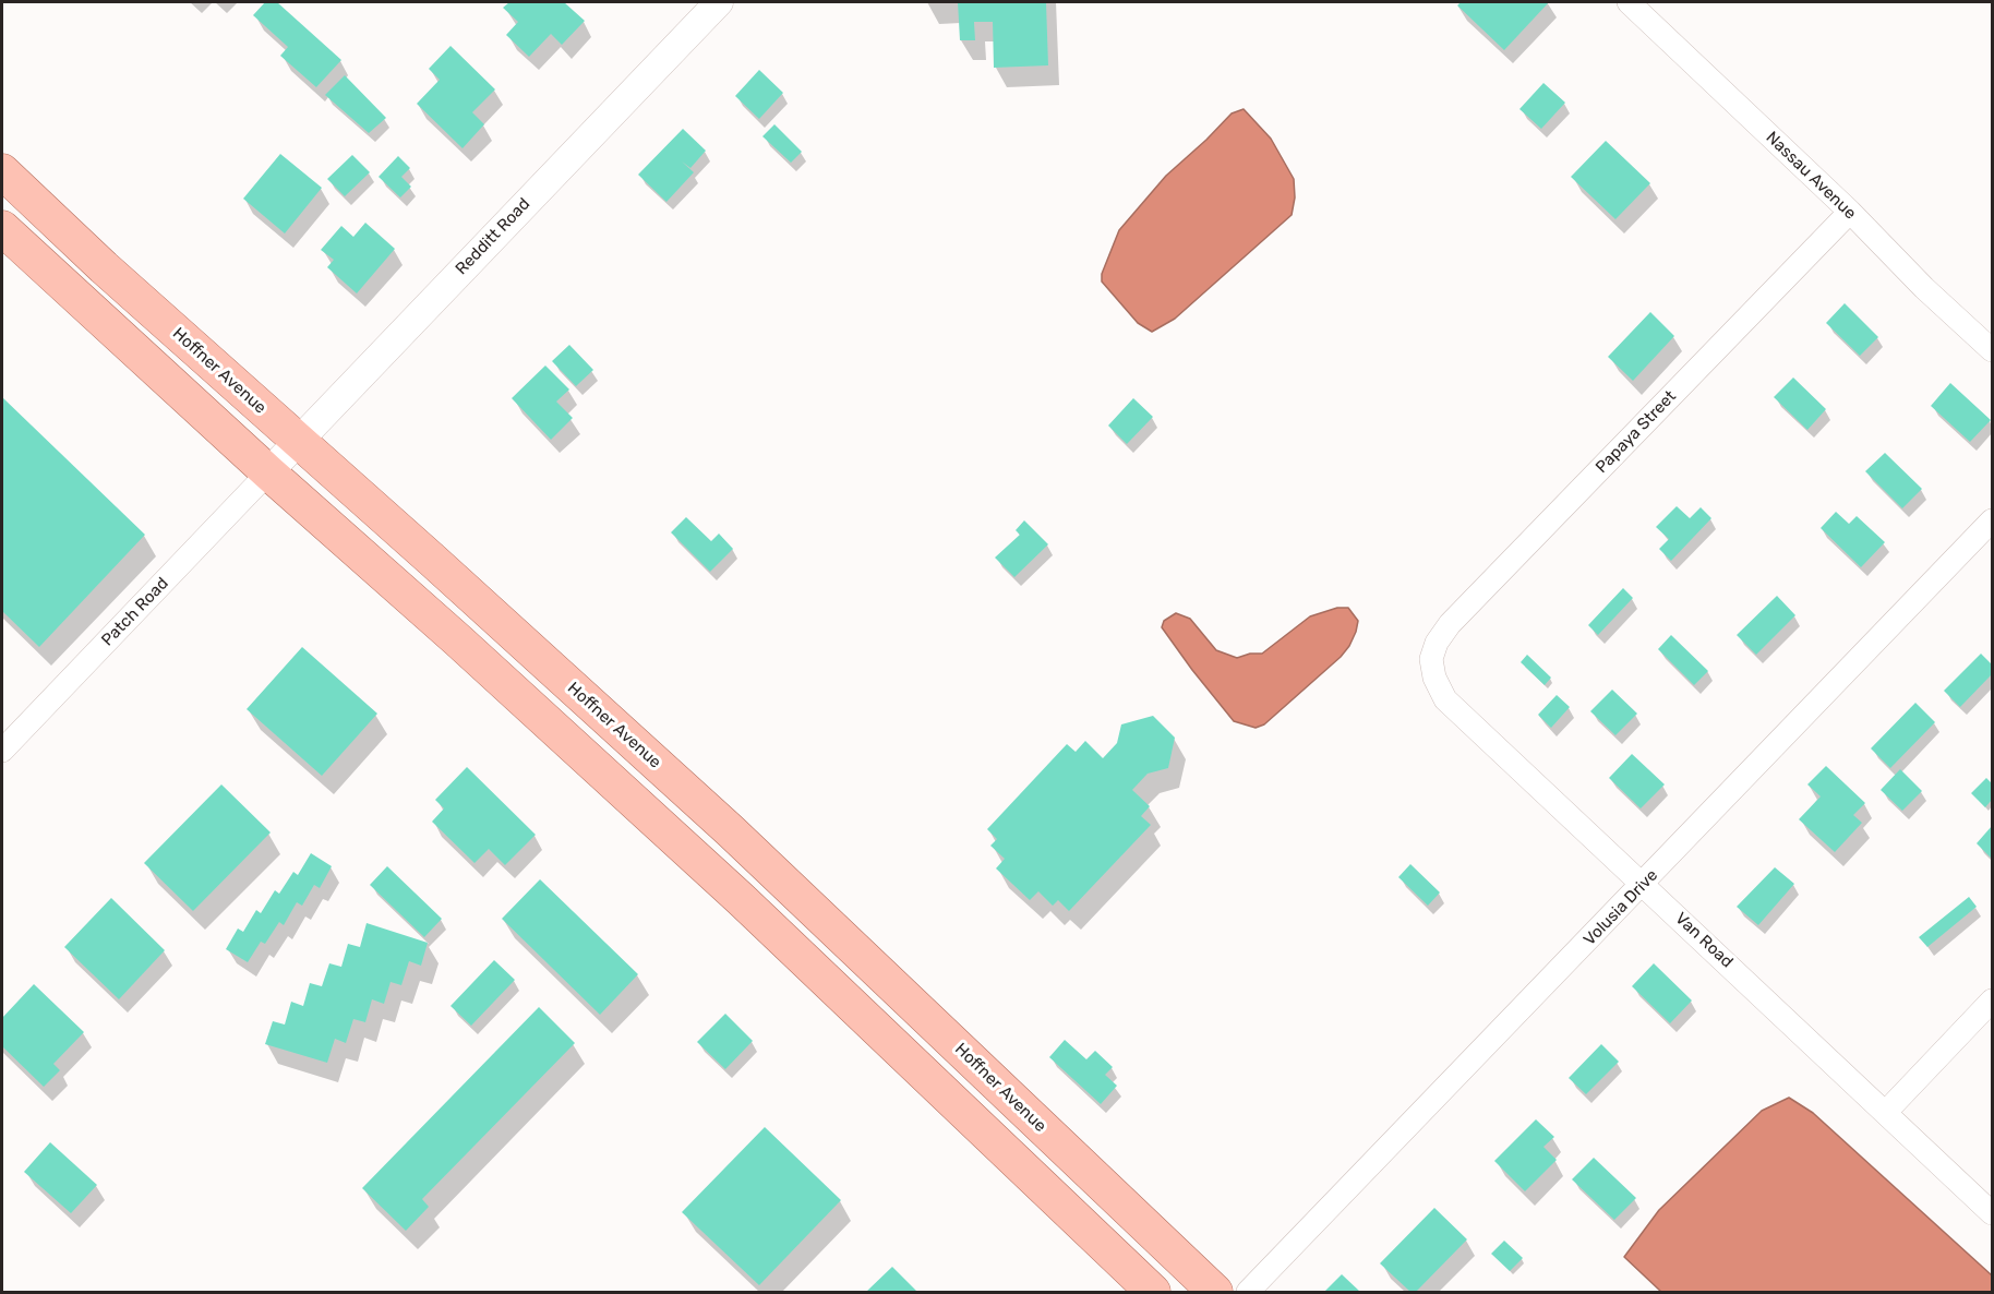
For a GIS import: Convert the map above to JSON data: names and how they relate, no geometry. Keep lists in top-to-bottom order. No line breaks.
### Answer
{"streets":{"main road":["Hoffner Avenue"],"street":["Nassau Avenue","Redditt Road","Papaya Street","Patch Road","Volusia Drive","Van Road"]},"crossings":[["Nassau Avenue","Papaya Street"],["Redditt Road","Hoffner Avenue"],["Redditt Road","Patch Road"],["Papaya Street","Van Road"],["Volusia Drive","Van Road"]]}
